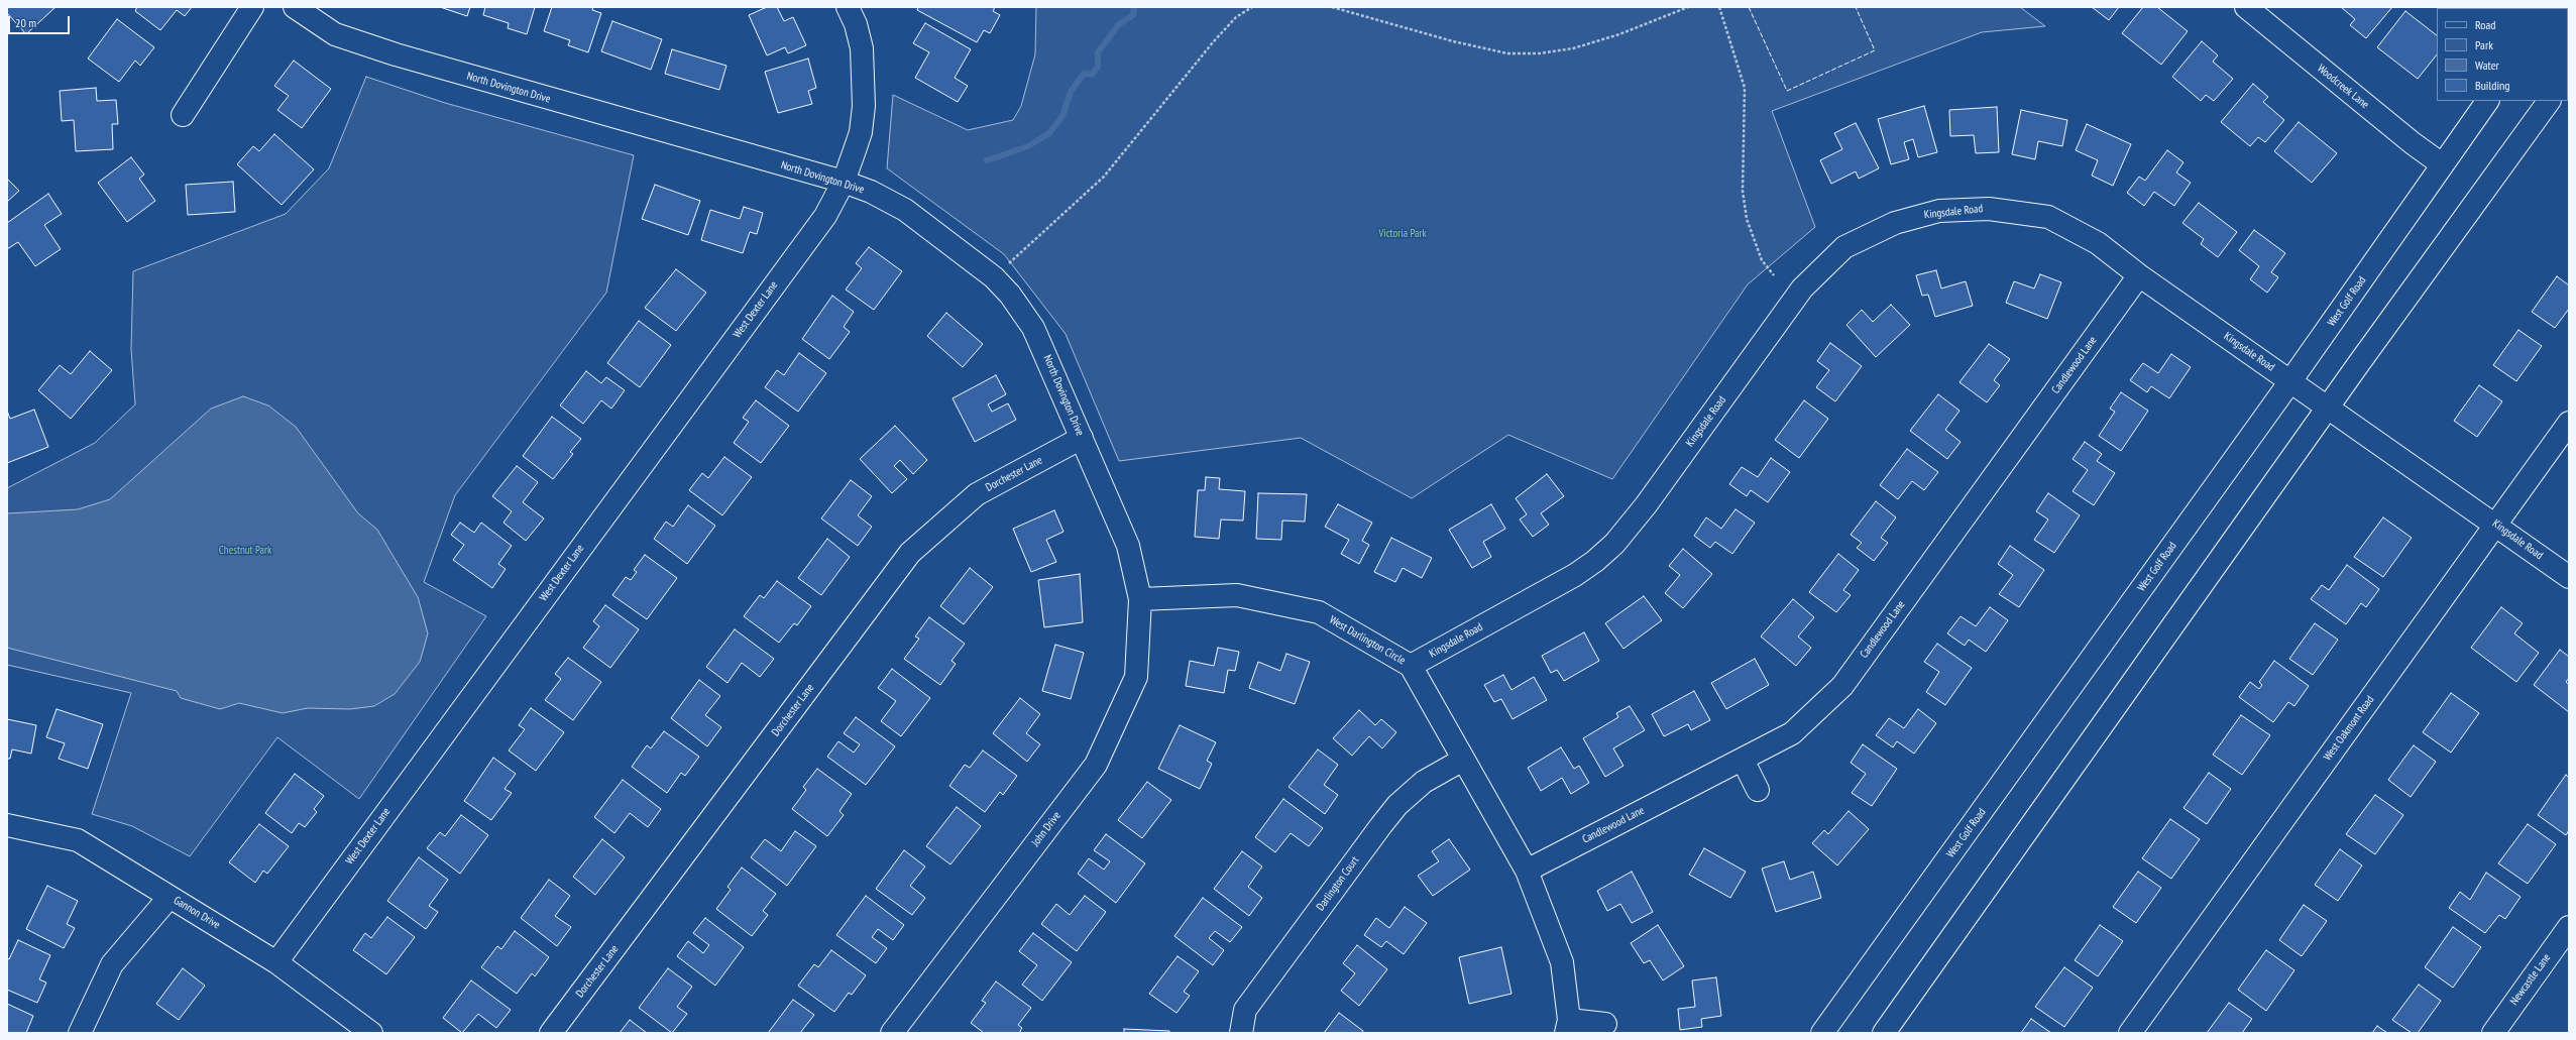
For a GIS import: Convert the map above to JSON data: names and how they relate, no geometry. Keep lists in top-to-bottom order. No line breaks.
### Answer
{"streets":{"street":["Woodcreek Lane","North Dovington Drive","Kingsdale Road","West Golf Road","West Dexter Lane","Candlewood Lane","Dorchester Lane","West Darlington Circle","West Oakmont Road","John Drive","Darlington Court","Gannon Drive","Newcastle Lane"]},"crossings":[["Woodcreek Lane","West Golf Road"],["North Dovington Drive","West Dexter Lane"],["North Dovington Drive","Dorchester Lane"],["North Dovington Drive","West Darlington Circle"],["North Dovington Drive","John Drive"],["Kingsdale Road","West Golf Road"],["Kingsdale Road","Candlewood Lane"],["Kingsdale Road","West Darlington Circle"],["Kingsdale Road","West Oakmont Road"],["West Dexter Lane","Gannon Drive"],["Candlewood Lane","West Darlington Circle"],["West Darlington Circle","John Drive"],["West Darlington Circle","Darlington Court"]],"parks":["Victoria Park","Chestnut Park"],"legend":["Road","Park","Water","Building"],"scale_bar":"20 m"}
